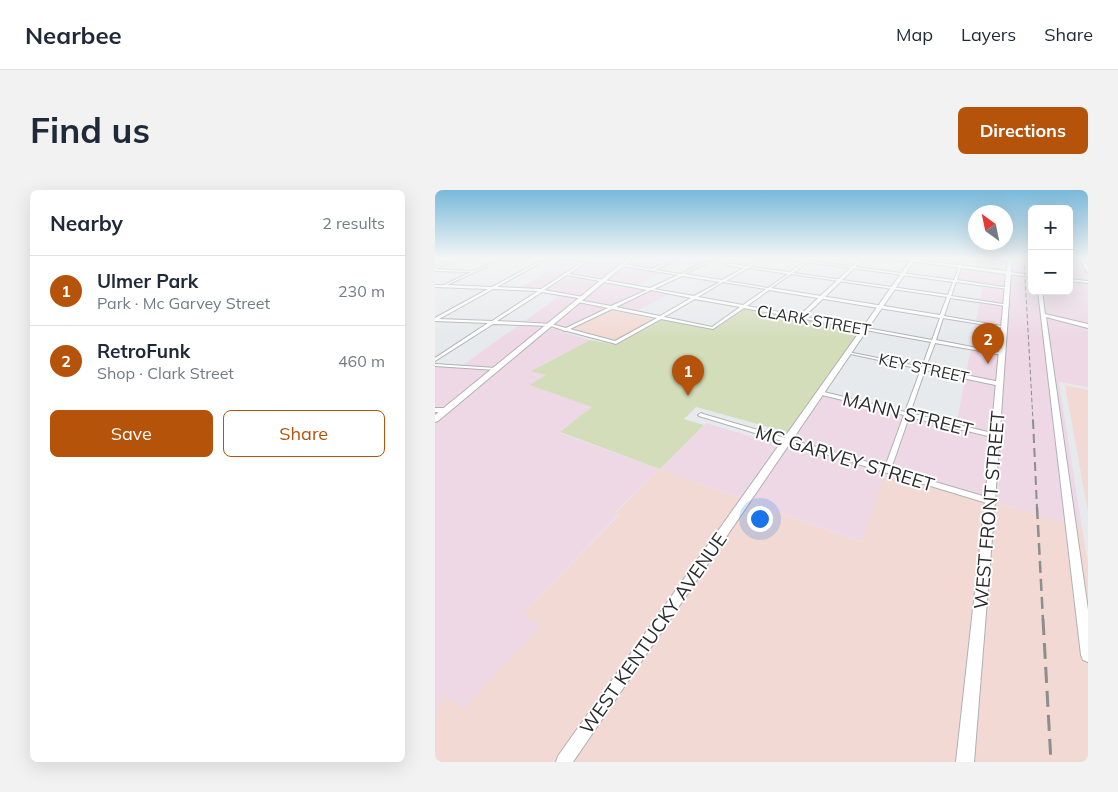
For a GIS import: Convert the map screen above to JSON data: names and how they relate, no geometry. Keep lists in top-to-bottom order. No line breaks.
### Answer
{"streets":{"main road":["WEST FRONT STREET"],"street":["CLARK STREET","KEY STREET","MANN STREET","MC GARVEY STREET","WEST KENTUCKY AVENUE"]},"crossings":[["CLARK STREET","WEST FRONT STREET"],["CLARK STREET","WEST KENTUCKY AVENUE"],["KEY STREET","WEST FRONT STREET"],["KEY STREET","WEST KENTUCKY AVENUE"],["MANN STREET","WEST FRONT STREET"],["MANN STREET","WEST KENTUCKY AVENUE"],["MC GARVEY STREET","WEST FRONT STREET"],["MC GARVEY STREET","WEST KENTUCKY AVENUE"]],"north":"top left","page":{"header":"Nearbee","nav":["Map","Layers","Share"],"buttons":["Directions",["Save","Share"]],"title":"Find us","heading":["Nearby","2 results"],"map_buttons":["+","−"],"list":[{"mark":"1","name":"Ulmer Park","note":"Park · Mc Garvey Street","value":"230 m"},{"mark":"2","name":"RetroFunk","note":"Shop · Clark Street","value":"460 m"}],"pins":["2","1"]}}
